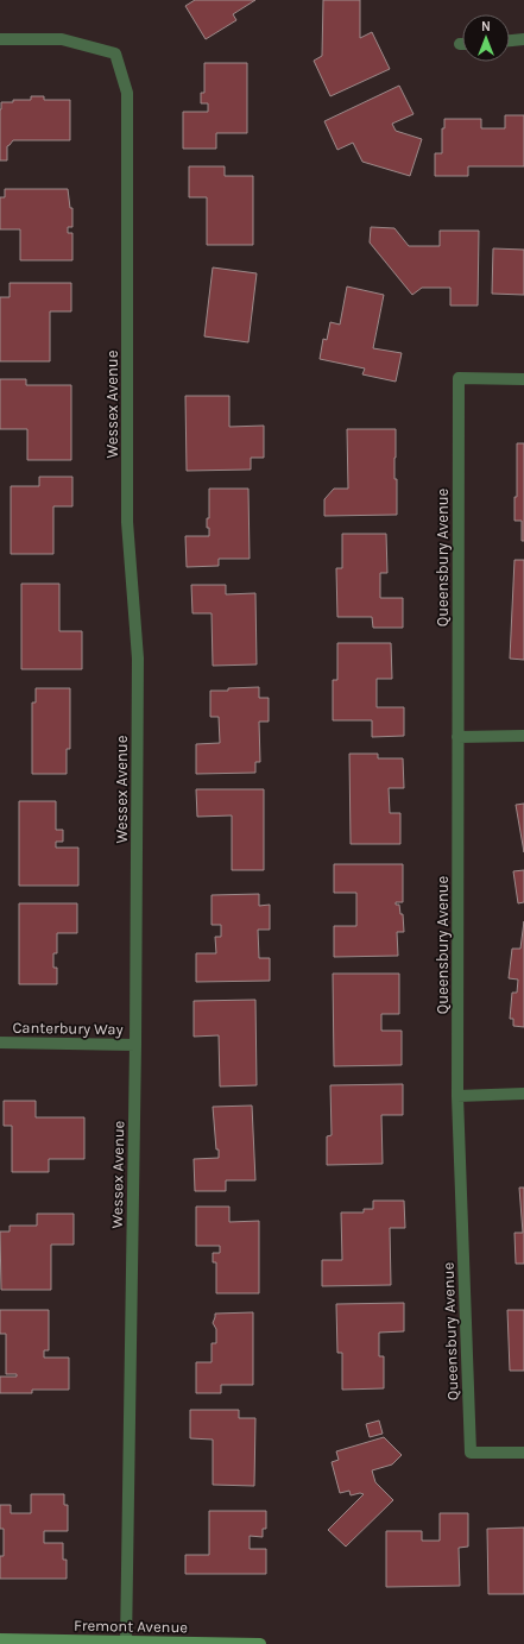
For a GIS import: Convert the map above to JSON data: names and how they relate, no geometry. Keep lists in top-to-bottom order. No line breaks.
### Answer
{"streets":{"main road":["Fremont Avenue"],"street":["Wessex Avenue","Queensbury Avenue","Canterbury Way"]},"crossings":[["Wessex Avenue","Canterbury Way"],["Wessex Avenue","Fremont Avenue"]],"north":"top"}
